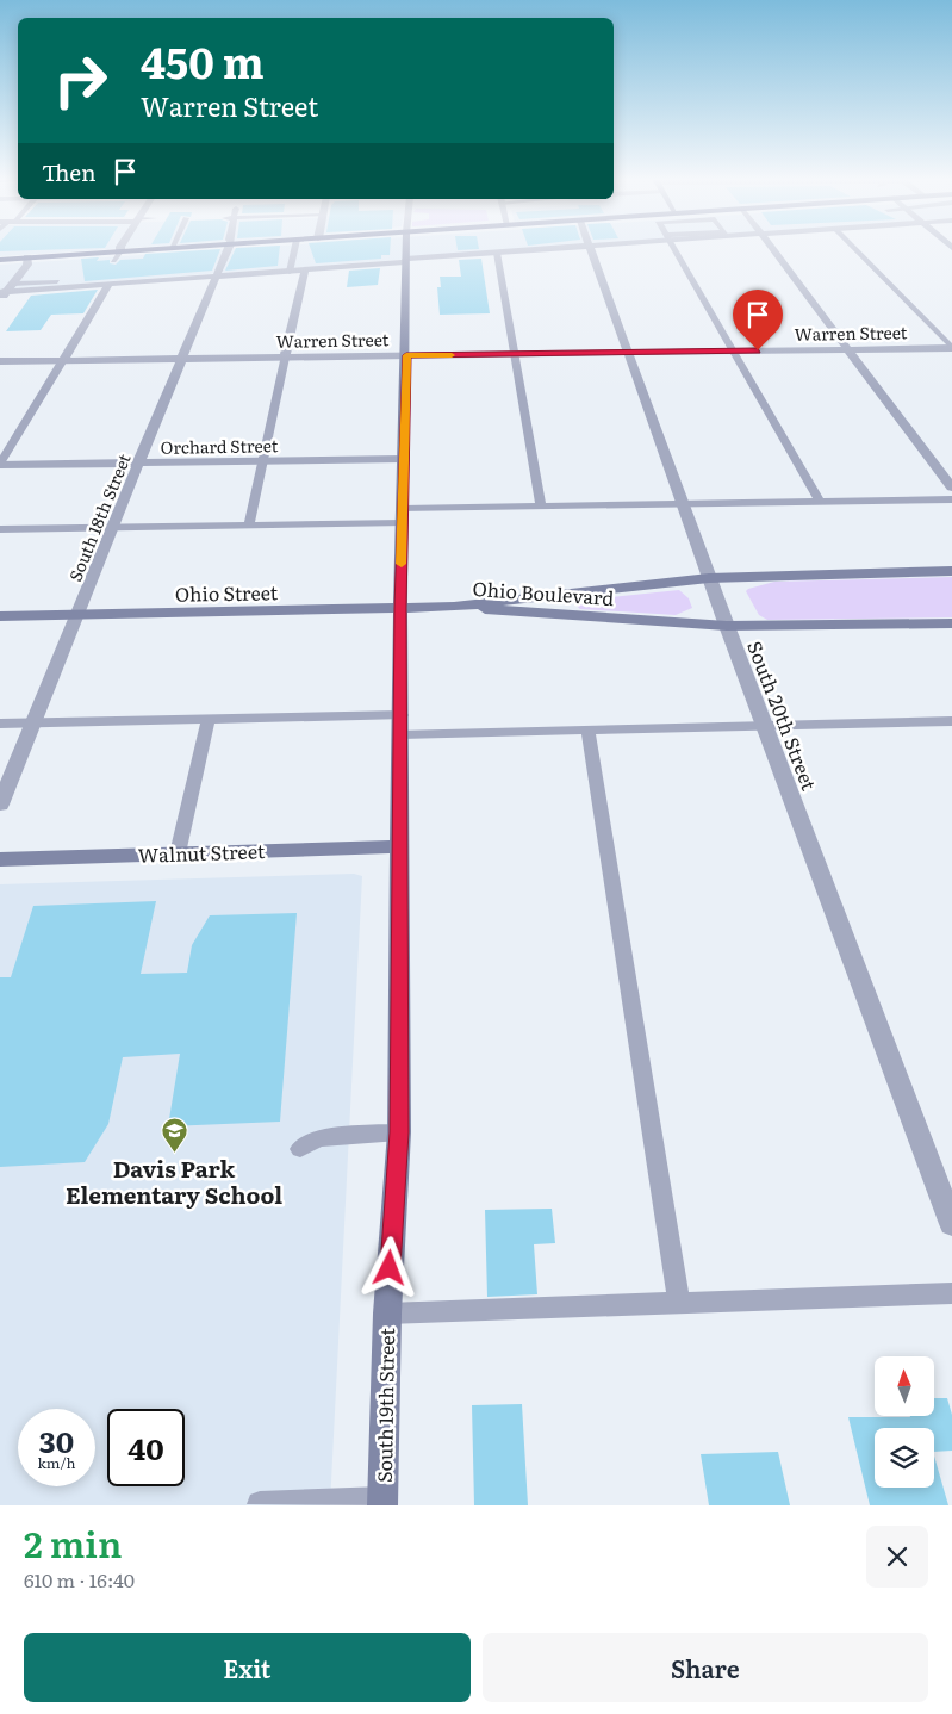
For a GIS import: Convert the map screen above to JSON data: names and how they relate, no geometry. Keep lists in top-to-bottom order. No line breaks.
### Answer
{"streets":{"street":["Warren Street","Orchard Street","South 18th Street","Ohio Street","Ohio Boulevard","South 20th Street","Walnut Street","South 19th Street"]},"crossings":[["Warren Street","South 18th Street"],["Warren Street","South 20th Street"],["Warren Street","South 19th Street"],["Orchard Street","South 18th Street"],["Orchard Street","South 19th Street"],["South 18th Street","Ohio Street"],["Ohio Street","Ohio Boulevard"],["Ohio Street","South 19th Street"],["Ohio Boulevard","South 20th Street"],["Walnut Street","South 19th Street"]],"places":{"school or university":["Davis Park Elementary School"]},"north":"top","page":{"turn":["450 m","Warren Street"],"then":"Then","speed":"30 km/h","limit":"40","heading":["2 min","610 m · 16:40"],"buttons":["Exit","Share"]}}
